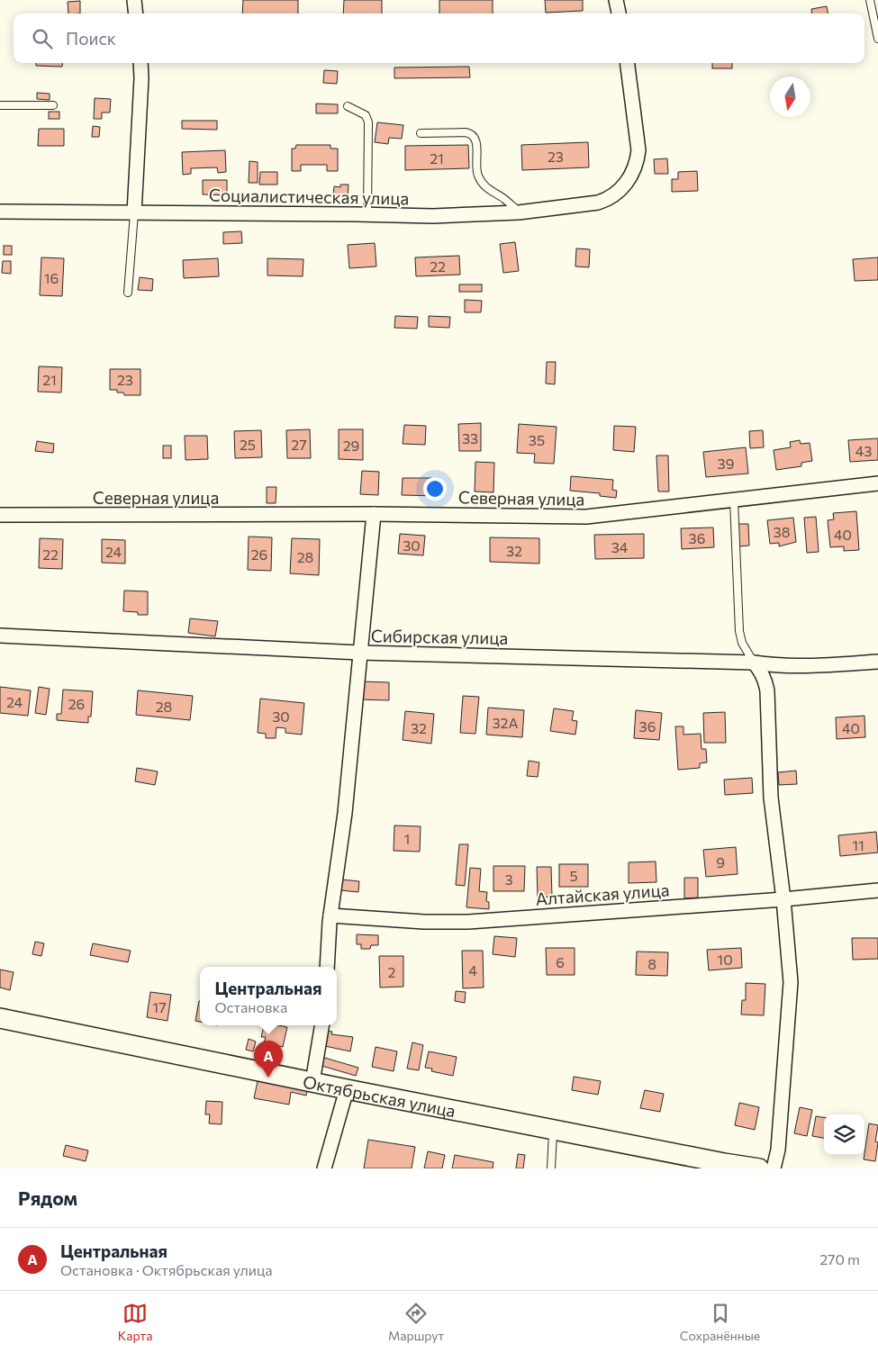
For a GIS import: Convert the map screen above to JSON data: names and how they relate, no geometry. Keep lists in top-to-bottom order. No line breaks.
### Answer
{"streets":{"street":["Социалистическая улица","Северная улица","Сибирская улица","Алтайская улица","Октябрьская улица"]},"house_numbers":["23","21","22","16","21","23","33","35","25","27","29","43","39","38","40","36","30","34","32","24","22","26","28","24","26","28","30","32А","36","32","40","1","11","9","5","3","10","6","8","4","2","17"],"north":"bottom","page":{"search":"Поиск","popup":["Центральная","Остановка"],"pins":"A","heading":"Рядом","list":[{"mark":"A","name":"Центральная","note":"Остановка · Октябрьская улица","value":"270 m"}],"nav":["Карта","Маршрут","Сохранённые"]}}
